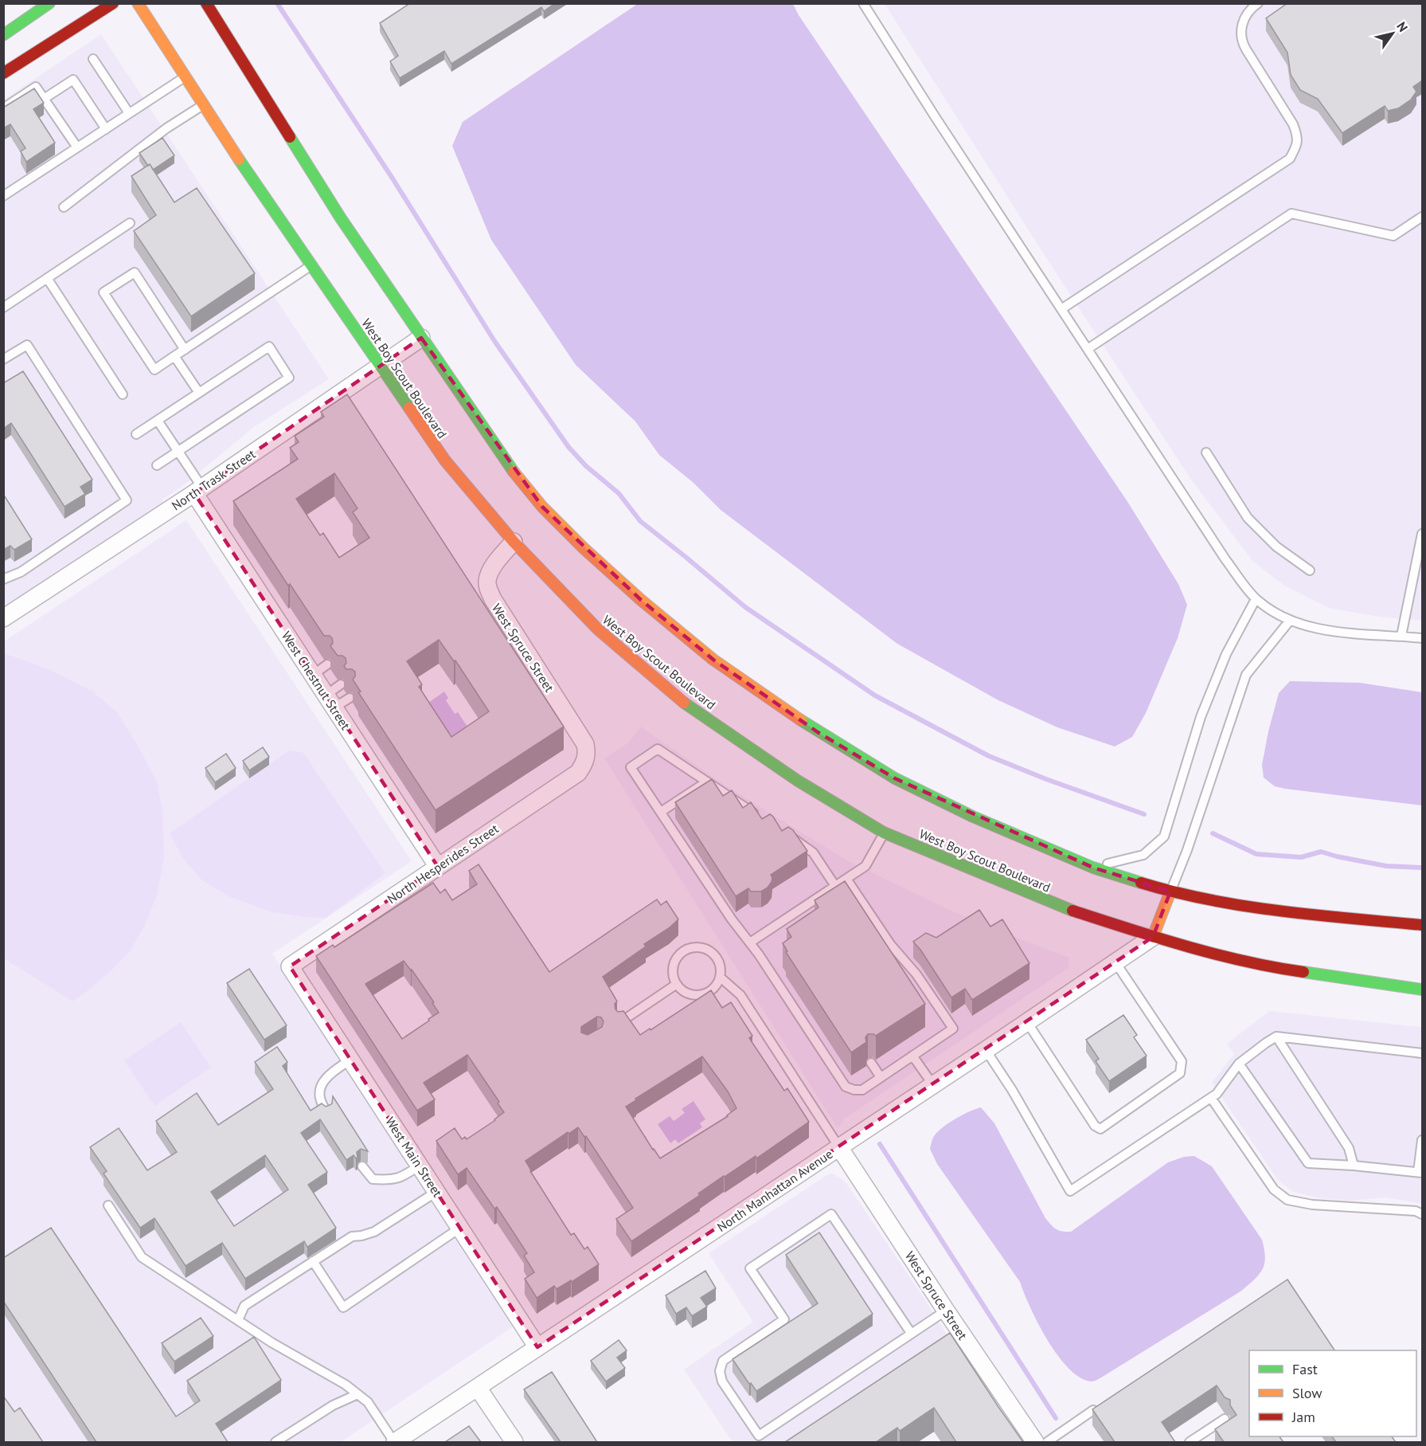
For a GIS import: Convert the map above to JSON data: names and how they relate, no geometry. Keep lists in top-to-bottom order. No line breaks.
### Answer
{"streets":{"main road":["West Boy Scout Boulevard"],"street":["North Trask Street","West Spruce Street","West Chestnut Street","North Hesperides Street","West Main Street","North Manhattan Avenue"]},"crossings":[["West Boy Scout Boulevard","North Trask Street"],["West Boy Scout Boulevard","West Spruce Street"],["West Boy Scout Boulevard","North Manhattan Avenue"],["North Trask Street","West Chestnut Street"],["West Spruce Street","North Hesperides Street"],["West Spruce Street","North Manhattan Avenue"],["West Chestnut Street","North Hesperides Street"],["North Hesperides Street","West Main Street"],["West Main Street","North Manhattan Avenue"]],"legend":["Fast","Slow","Jam"],"north":"top right"}
